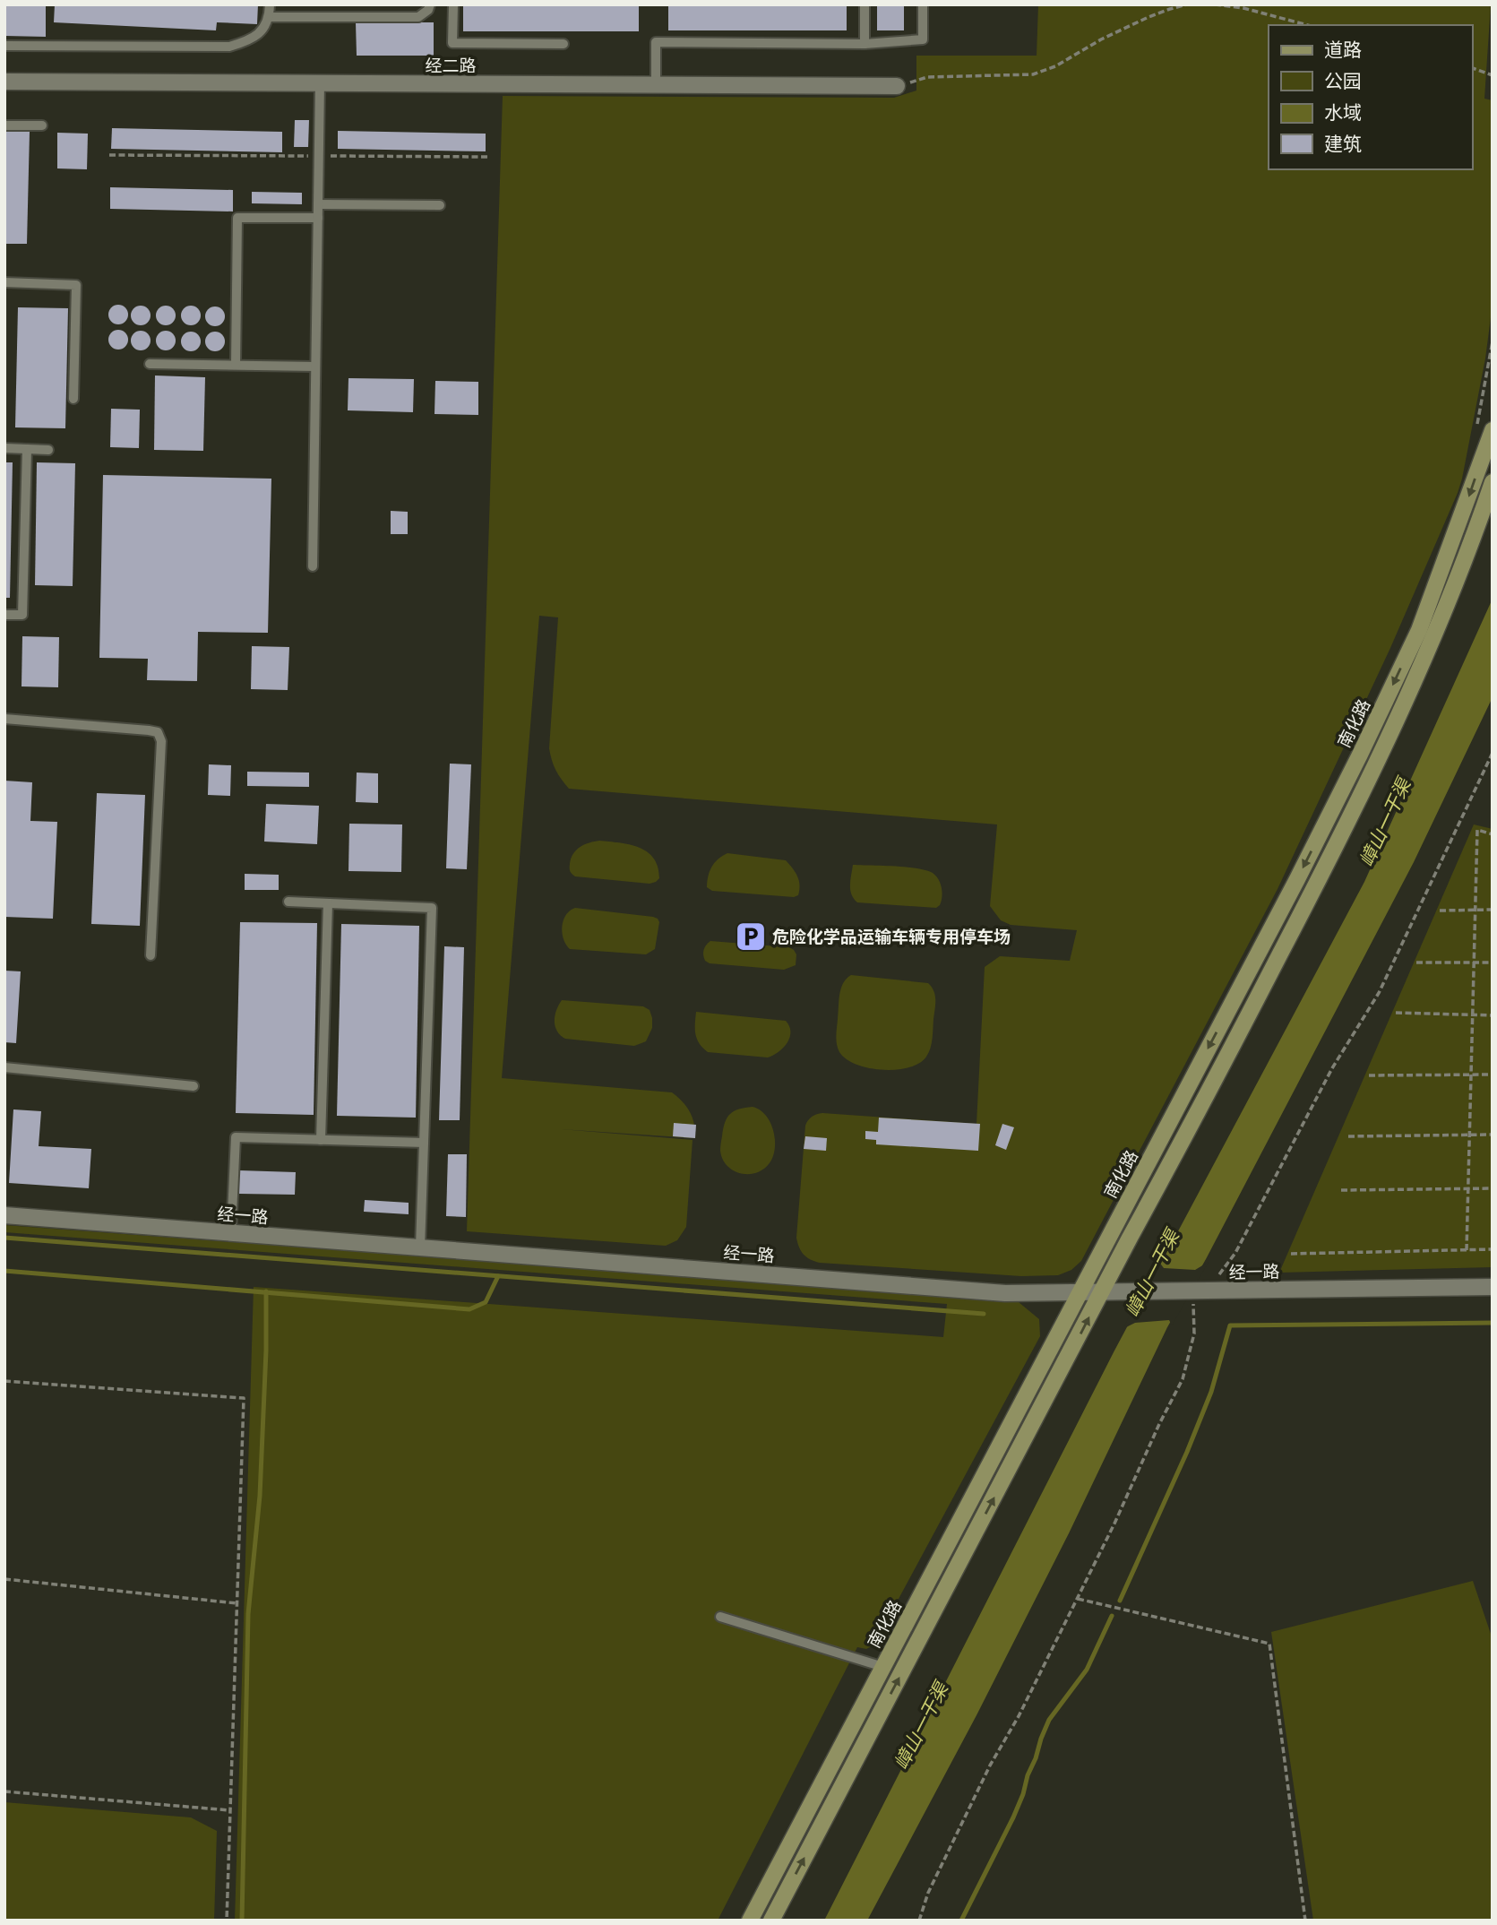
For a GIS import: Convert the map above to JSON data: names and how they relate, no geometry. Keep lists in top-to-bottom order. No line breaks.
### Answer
{"streets":{"main road":["南化路"],"street":["经二路","经一路"]},"crossings":[["南化路","经一路"]],"water":["嶂山一干渠"],"places":{"parking":["危险化学品运输车辆专用停车场"]},"legend":["道路","公园","水域","建筑"]}
